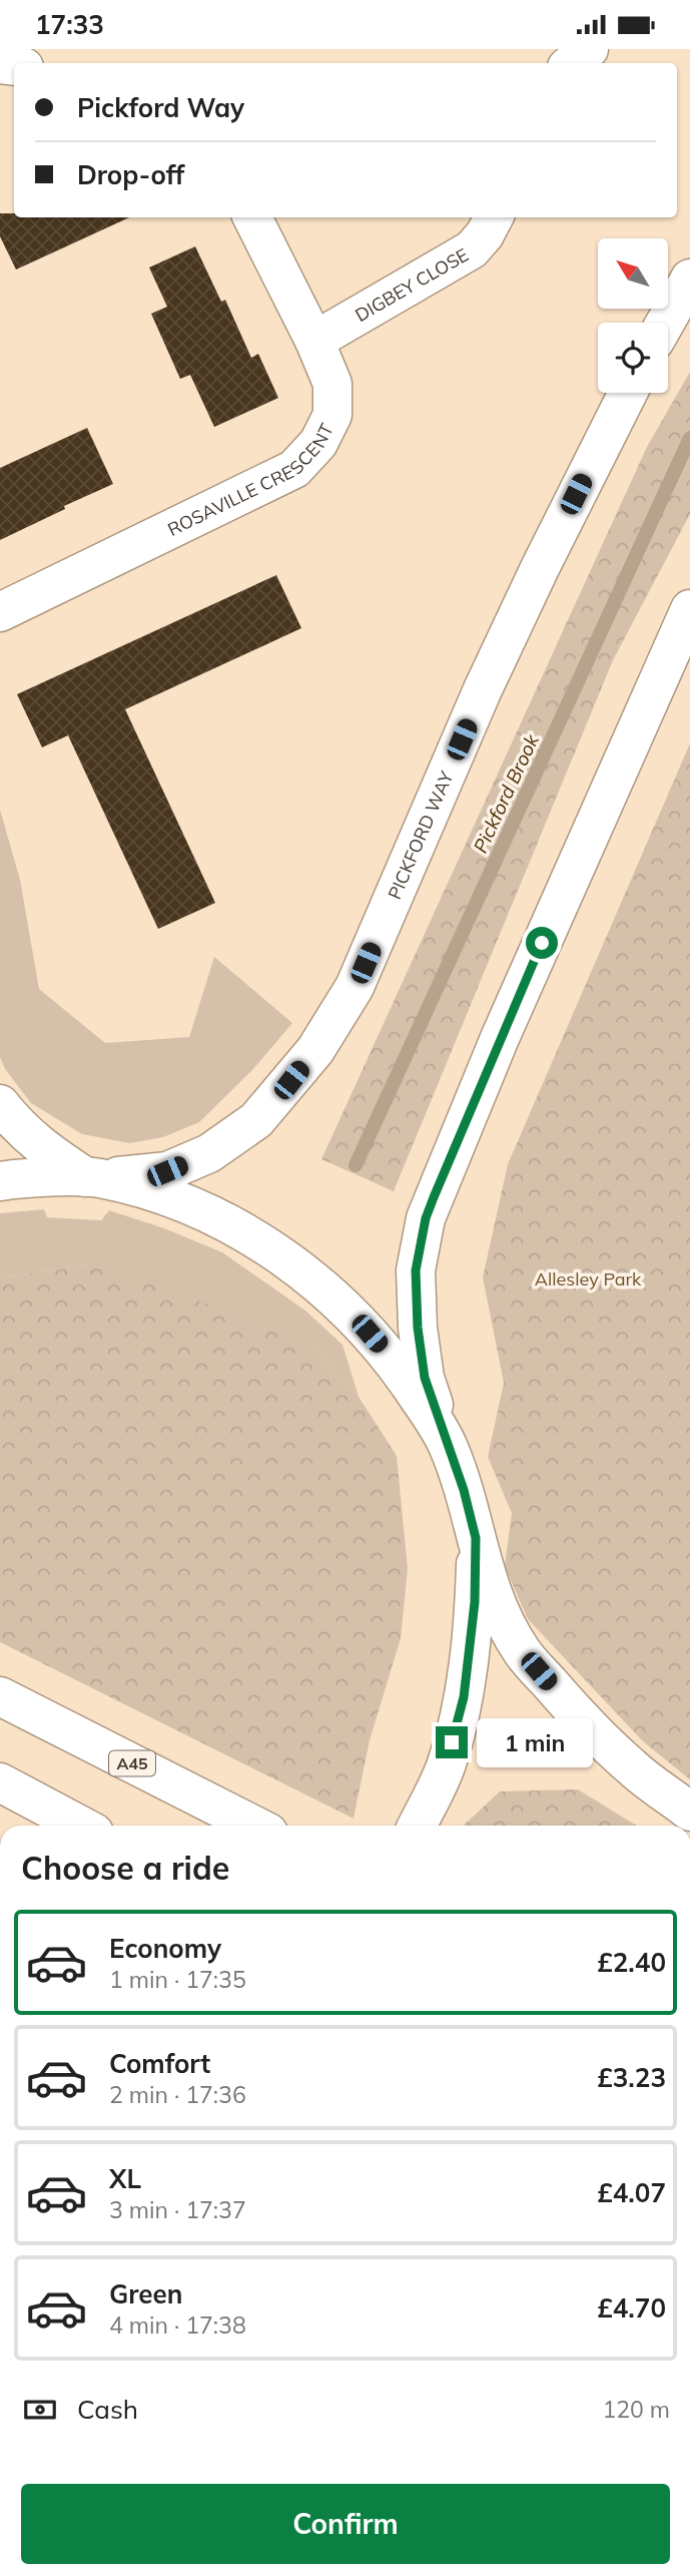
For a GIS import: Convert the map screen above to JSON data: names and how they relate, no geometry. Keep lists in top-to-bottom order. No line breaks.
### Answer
{"streets":{"main road":["DIGBEY CLOSE","ROSAVILLE CRESCENT","PICKFORD WAY","A45"]},"crossings":[["DIGBEY CLOSE","ROSAVILLE CRESCENT"]],"water":["Pickford Brook"],"parks":["Allesley Park"],"north":"top left","page":{"status":"17:33","banner":["Pickford Way","Drop-off"],"bubble":"1 min","heading":"Choose a ride","list":[{"name":"Economy","note":"1 min · 17:35","value":"£2.40"},{"name":"Comfort","note":"2 min · 17:36","value":"£3.23"},{"name":"XL","note":"3 min · 17:37","value":"£4.07"},{"name":"Green","note":"4 min · 17:38","value":"£4.70"}],"pay":["Cash","120 m"],"buttons":"Confirm"}}
